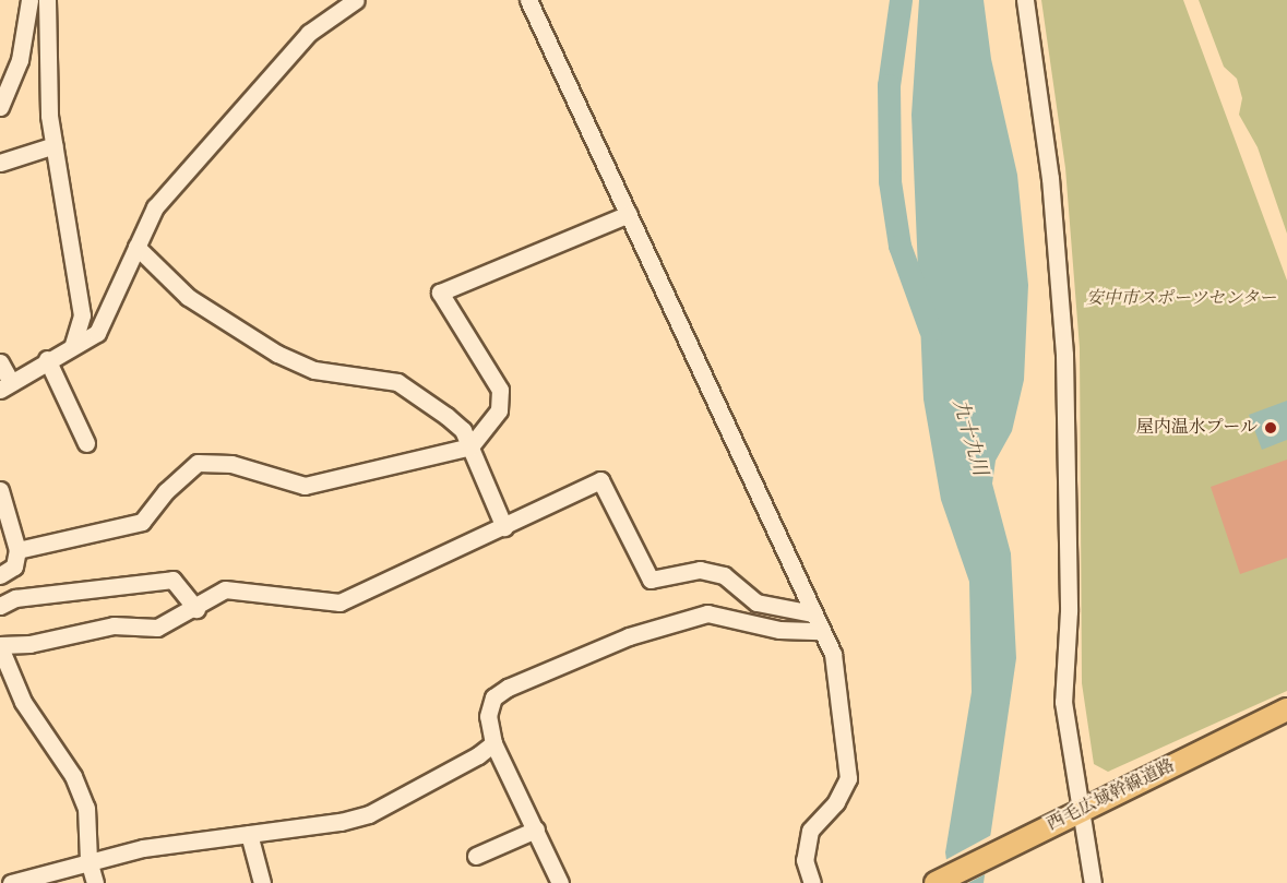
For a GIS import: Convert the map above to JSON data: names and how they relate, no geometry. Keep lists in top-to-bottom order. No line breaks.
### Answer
{"streets":{"main road":["西毛広域幹線道路"]},"water":["九十九川"],"parks":["安中市スポーツセンター"],"places":["屋内温水プール"]}
